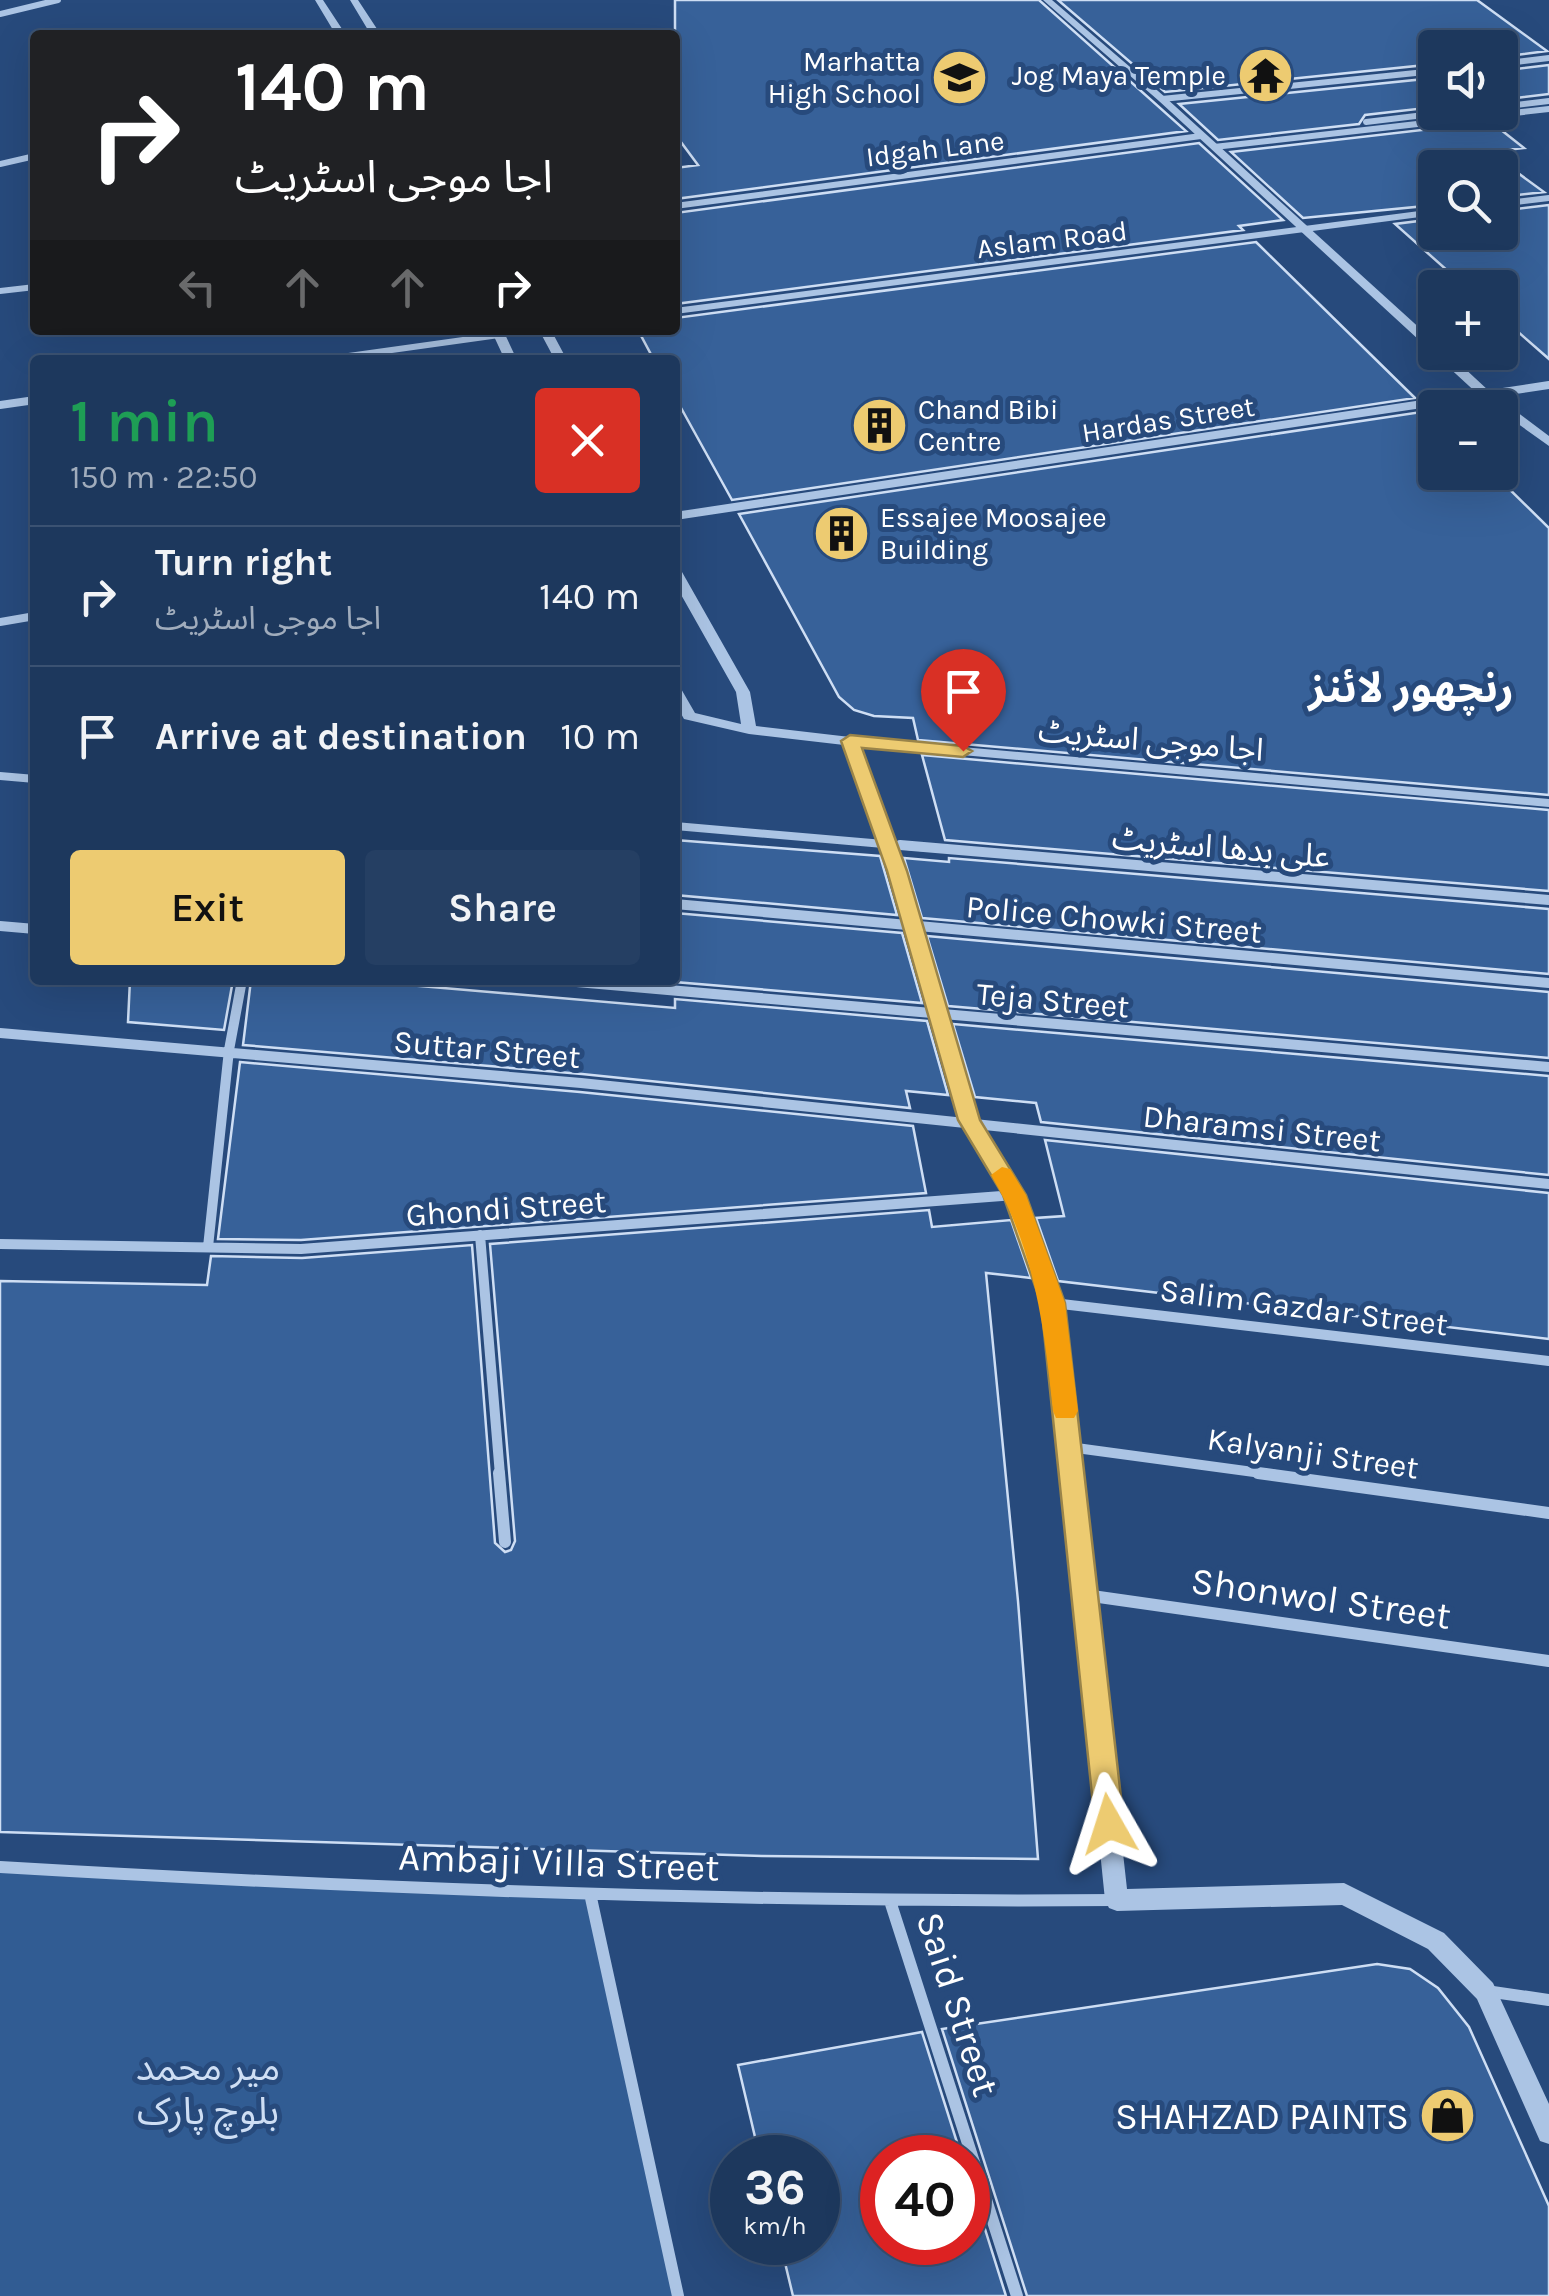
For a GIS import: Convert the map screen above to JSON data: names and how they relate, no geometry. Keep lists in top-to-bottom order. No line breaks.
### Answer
{"streets":{"street":["Idgah Lane","Aslam Road","Hardas Street","اجا موجی اسٹریٹ","علی بدھا اسٹریٹ","Police Chowki Street","Teja Street","Suttar Street","Dharamsi Street","Ghondi Street","Salim Gazdar Street","Kalyanji Street","Shonwol Street","Ambaji Villa Street","Said Street"]},"crossings":[["Suttar Street","Dharamsi Street"],["Ambaji Villa Street","Said Street"]],"districts":["رنچھور لائنز"],"parks":["میر محمد بلوچ پارک"],"places":{"temple":["Jog Maya Temple"],"school or university":["Marhatta High School"],"building":["Chand Bibi Centre","Essajee Moosajee Building"],"shop":["SHAHZAD PAINTS"]},"page":{"map_buttons":["+","−"],"turn":["140 m","اجا موجی اسٹریٹ"],"heading":["1 min","150 m · 22:50"],"list":[{"name":"Turn right","note":"اجا موجی اسٹریٹ","value":"140 m"},{"name":"Arrive at destination","value":"10 m"}],"buttons":["Exit","Share"],"speed":"36 km/h","limit":"40"}}
